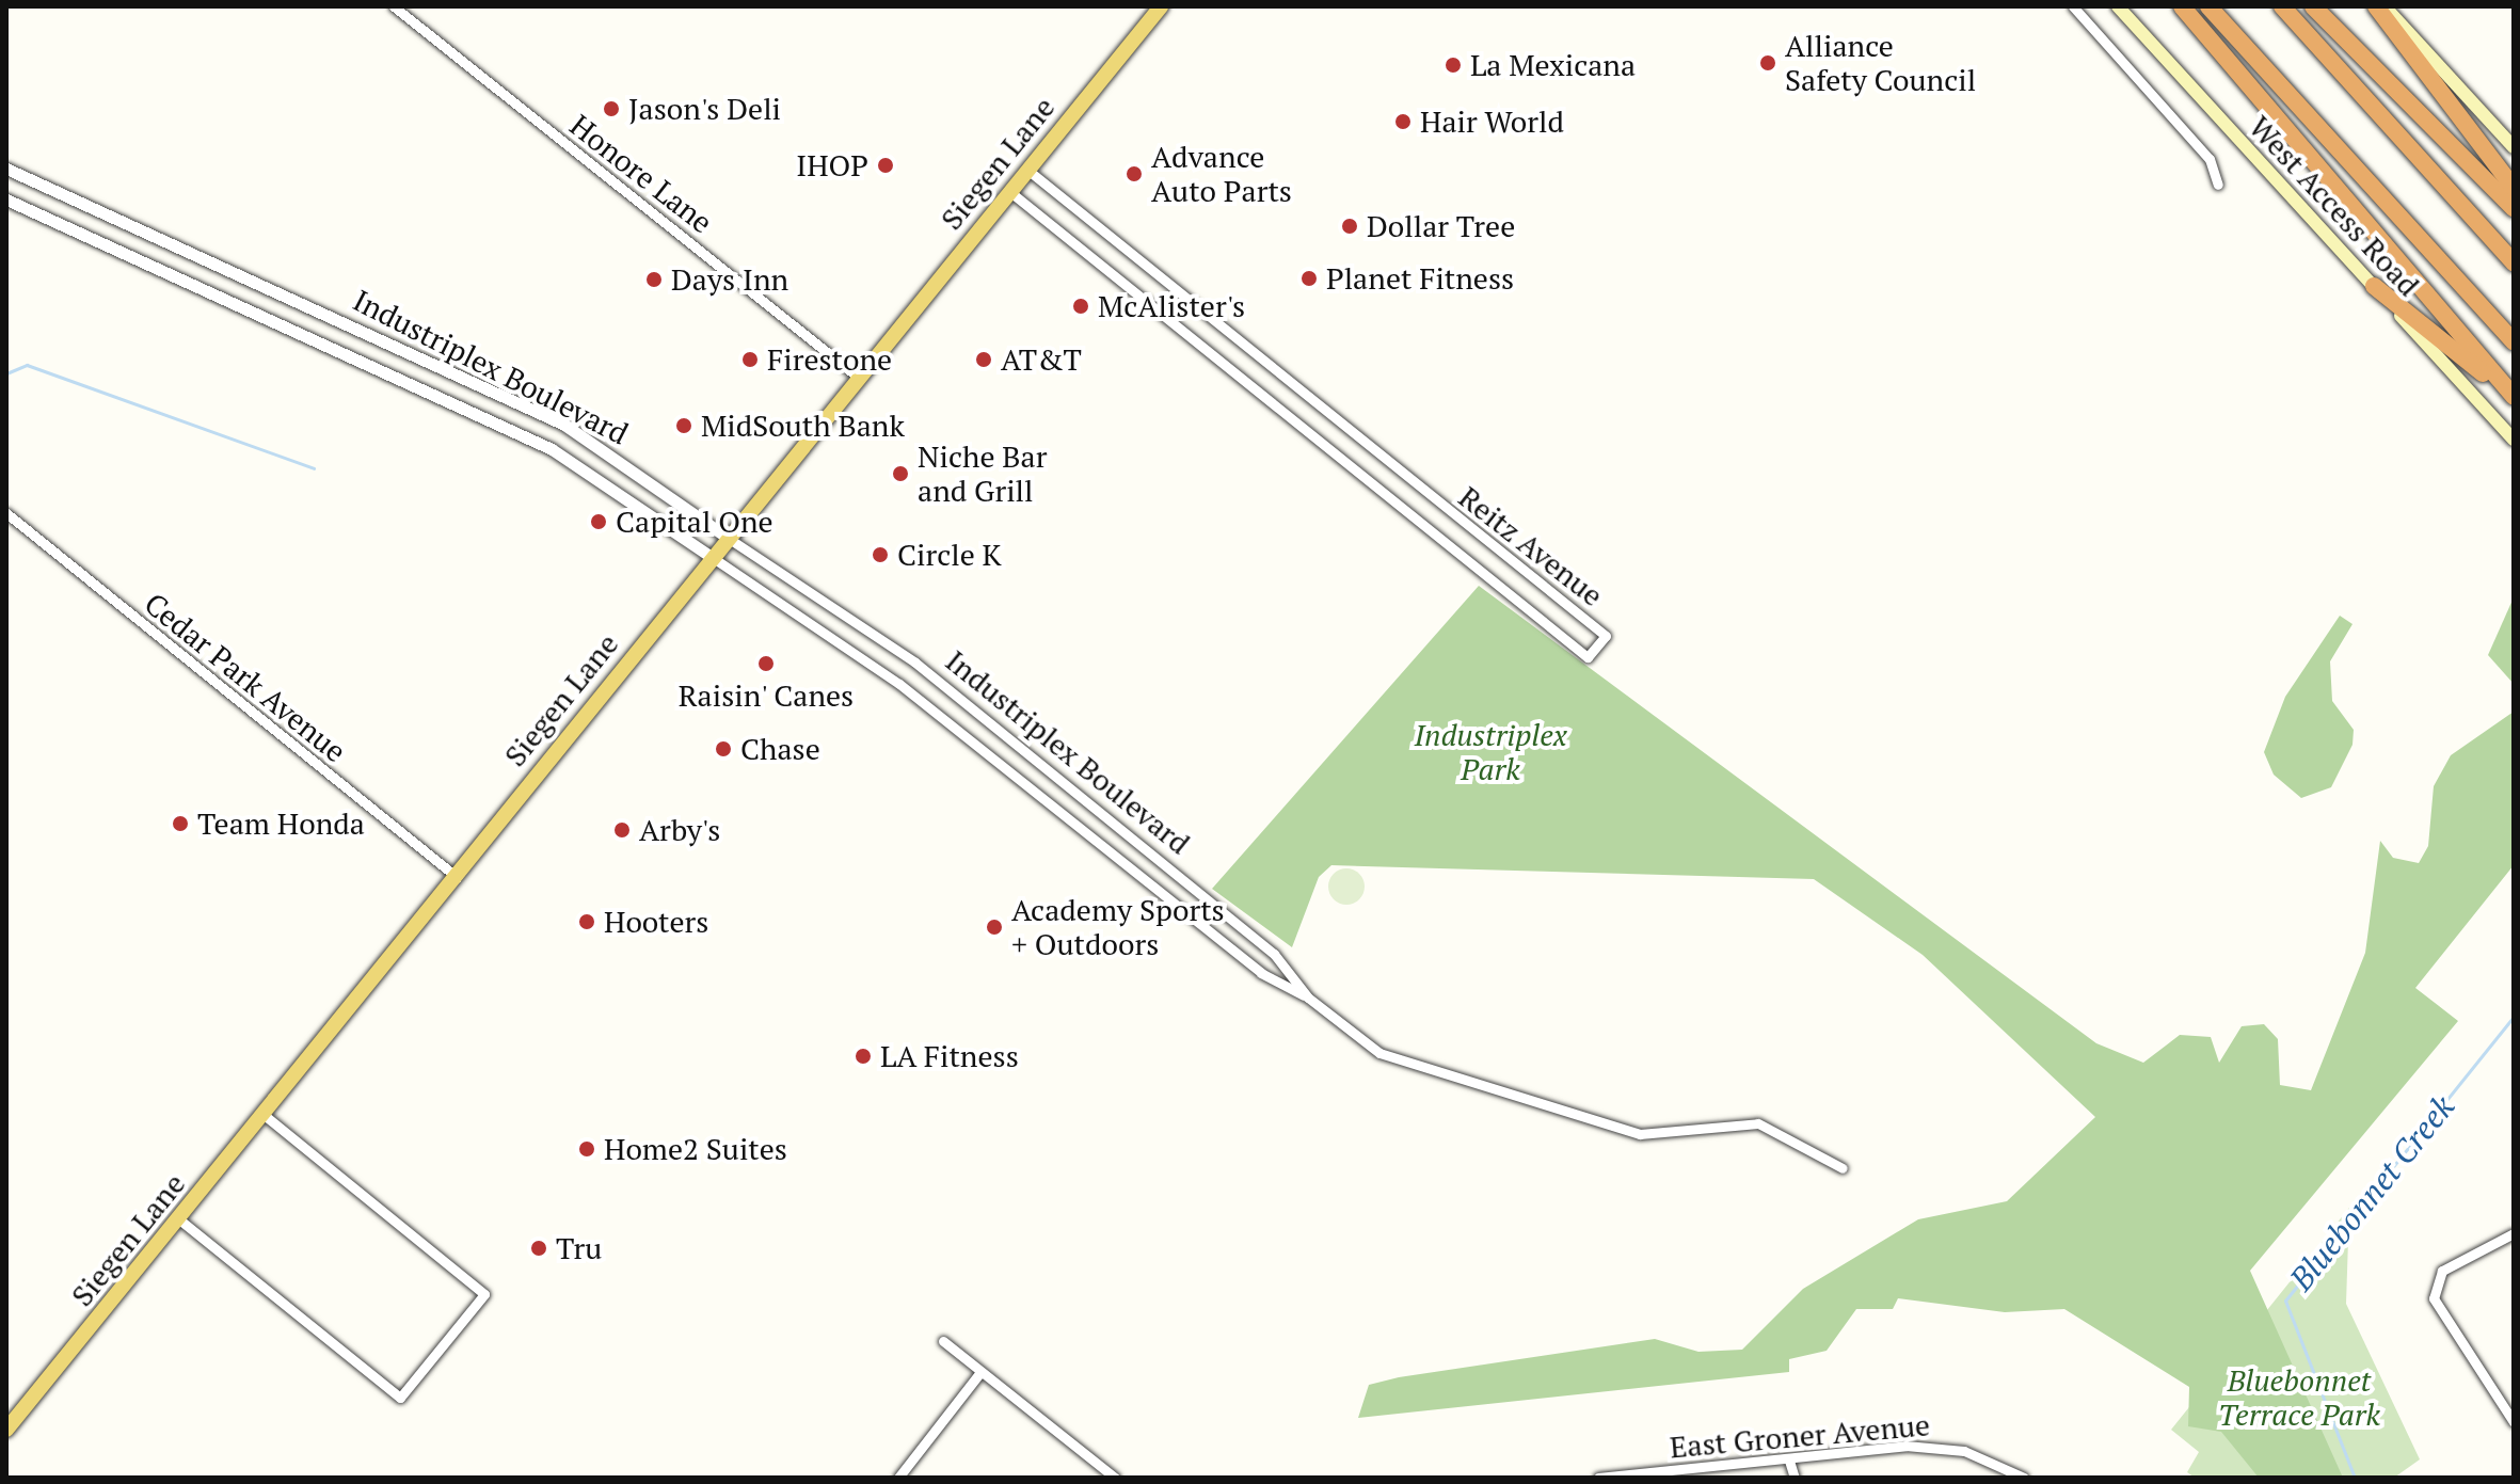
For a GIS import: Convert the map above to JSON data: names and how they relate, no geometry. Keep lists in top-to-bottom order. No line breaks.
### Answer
{"streets":{"main road":["Siegen Lane","West Access Road"],"street":["Honore Lane","Industriplex Boulevard","Reitz Avenue","Cedar Park Avenue","East Groner Avenue"]},"crossings":[["Siegen Lane","Honore Lane"],["Siegen Lane","Industriplex Boulevard"],["Siegen Lane","Reitz Avenue"],["Siegen Lane","Cedar Park Avenue"]],"water":["Bluebonnet Creek"],"parks":["Industriplex Park","Bluebonnet Terrace Park"],"places":["Alliance Safety Council","La Mexicana","Jason's Deli","Hair World","IHOP","Advance Auto Parts","Dollar Tree","Planet Fitness","Days Inn","McAlister's","Firestone","AT&T","MidSouth Bank","Niche Bar and Grill","Capital One","Circle K","Raisin' Canes","Chase","Team Honda","Arby's","Hooters","Academy Sports + Outdoors","LA Fitness","Home2 Suites","Tru"]}
